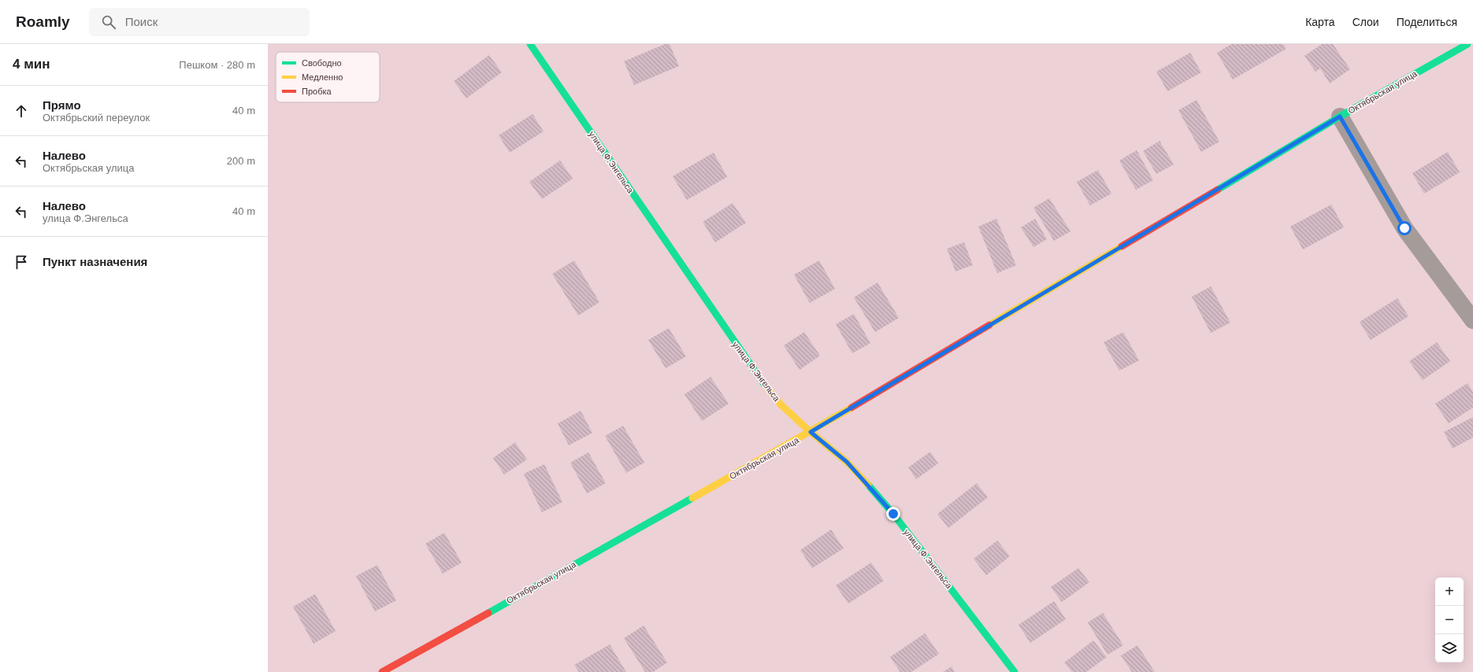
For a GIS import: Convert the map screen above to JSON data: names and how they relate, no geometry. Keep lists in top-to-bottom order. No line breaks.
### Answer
{"streets":{"street":["Октябрьская улица","улица Ф.Энгельса"]},"crossings":[["Октябрьская улица","улица Ф.Энгельса"]],"legend":["Свободно","Медленно","Пробка"],"page":{"header":"Roamly","search":"Поиск","nav":["Карта","Слои","Поделиться"],"heading":["4 мин","Пешком · 280 m"],"list":[["Прямо","Октябрьский переулок","40 m"],["Налево","Октябрьская улица","200 m"],["Налево","улица Ф.Энгельса","40 m"],"Пункт назначения"],"map_buttons":["+","−"]}}
